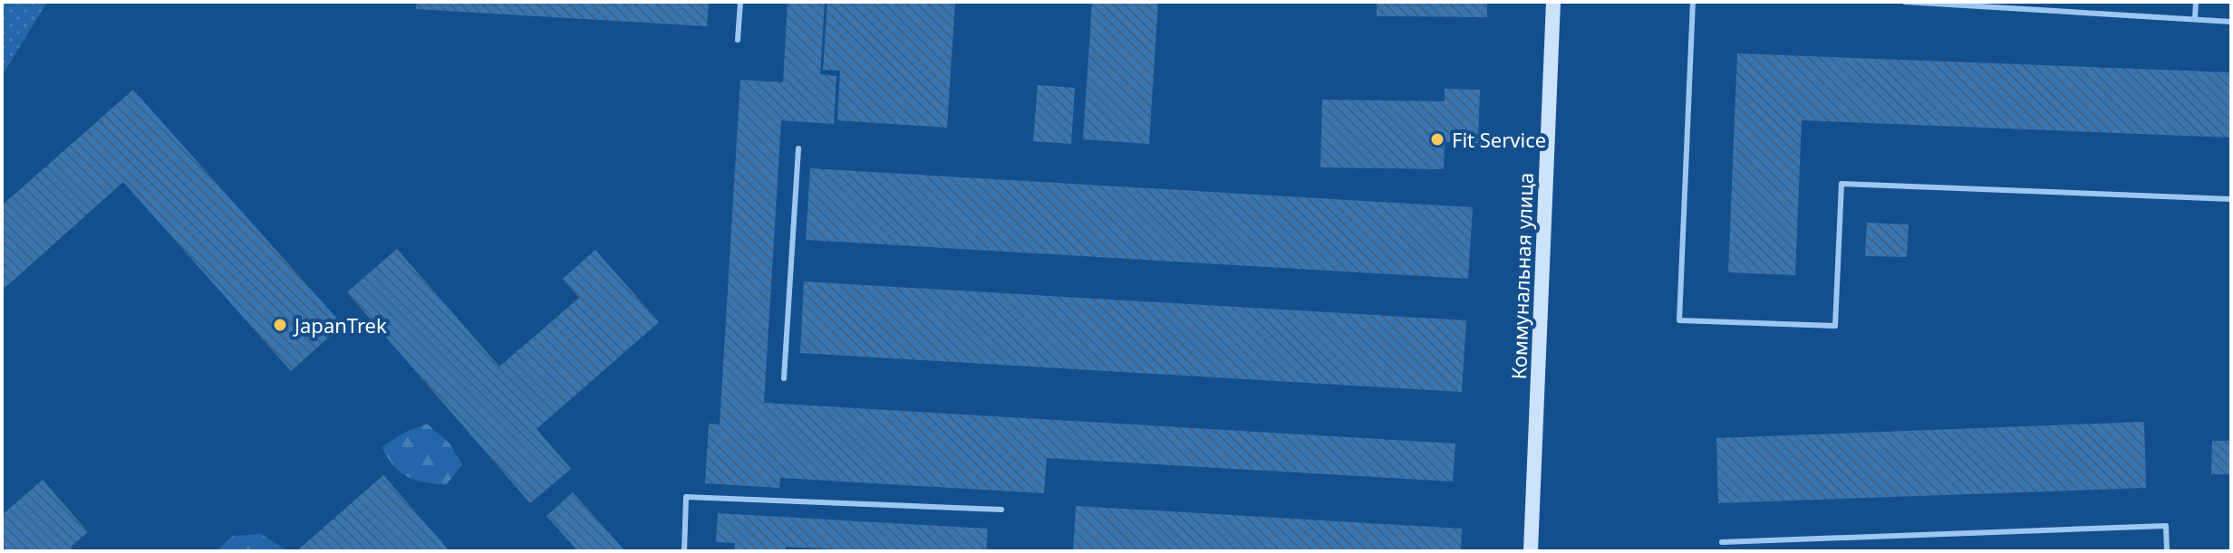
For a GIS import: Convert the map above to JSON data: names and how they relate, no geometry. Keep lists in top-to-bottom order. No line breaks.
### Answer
{"streets":{"street":["Коммунальная улица"]},"places":["Fit Service","JapanTrek"]}
